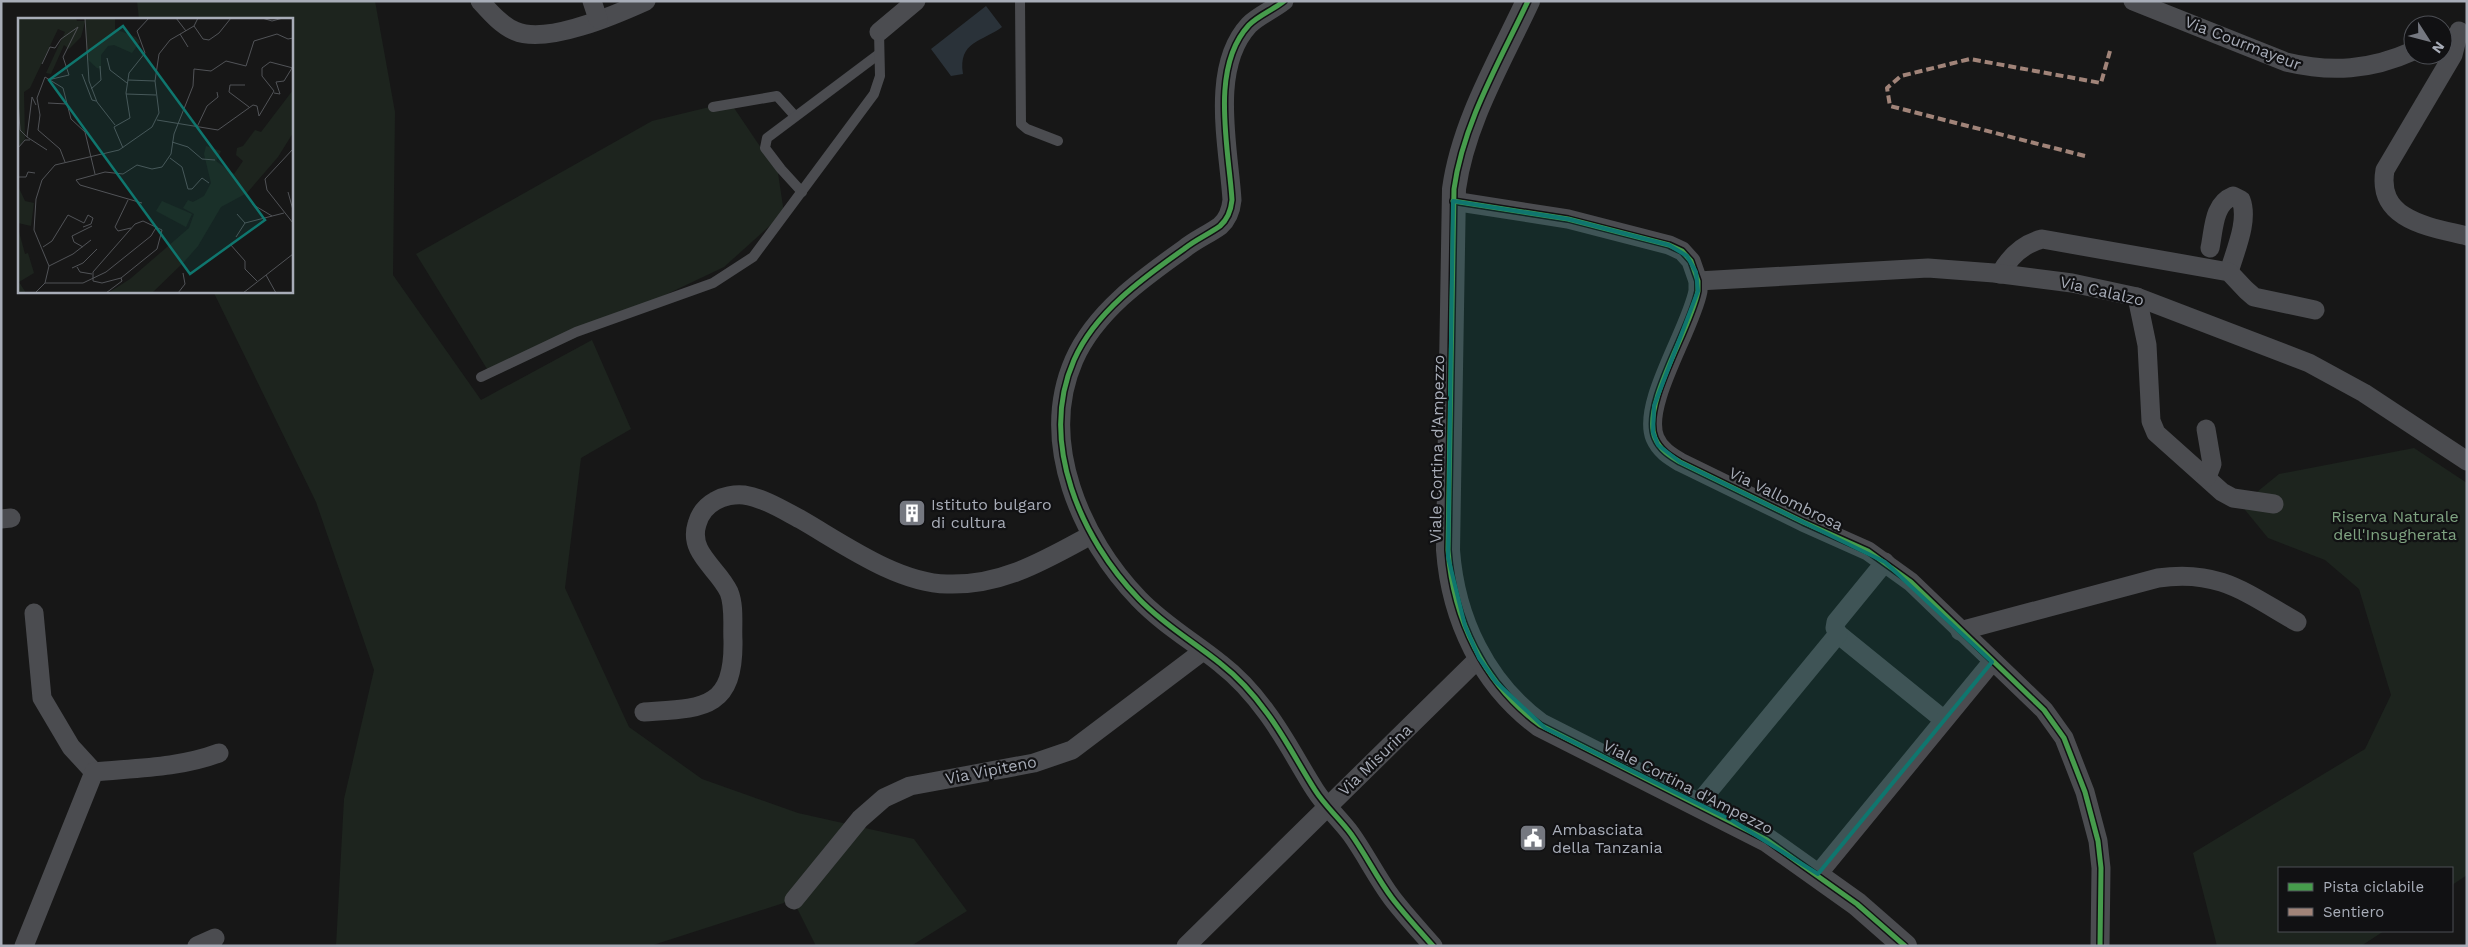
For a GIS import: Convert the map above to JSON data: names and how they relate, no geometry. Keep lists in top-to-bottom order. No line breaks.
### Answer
{"streets":{"street":["Via Courmayeur","Via Calalzo","Viale Cortina d'Ampezzo","Via Vallombrosa","Via Misurina","Via Vipiteno"]},"crossings":[["Via Calalzo","Via Vallombrosa"],["Viale Cortina d'Ampezzo","Via Misurina"]],"parks":["Riserva Naturale dell'Insugherata"],"places":{"building":["Istituto bulgaro di cultura"],"public building":["Ambasciata della Tanzania"]},"legend":["Pista ciclabile","Sentiero"],"north":"bottom right"}
